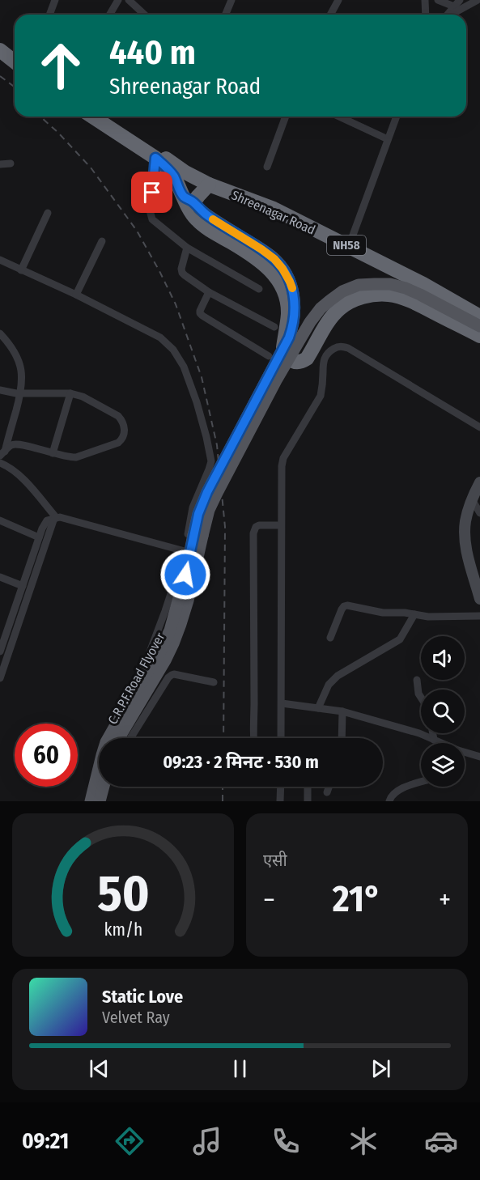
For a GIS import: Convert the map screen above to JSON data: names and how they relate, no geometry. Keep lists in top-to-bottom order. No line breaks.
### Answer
{"streets":{"highway":["Shreenagar Road","NH58"],"main road":["C.R.P.F.Road Flyover"]},"crossings":[["Shreenagar Road","C.R.P.F.Road Flyover"]],"page":{"turn":["440 m","Shreenagar Road"],"limit":"60","trip":"09:23 · 2 मिनट · 530 m","tile":"एसी","heat":["−","21°","+"],"song":["Static Love","Velvet Ray"],"tabs":"09:21","gauge":["50","km/h"]}}
